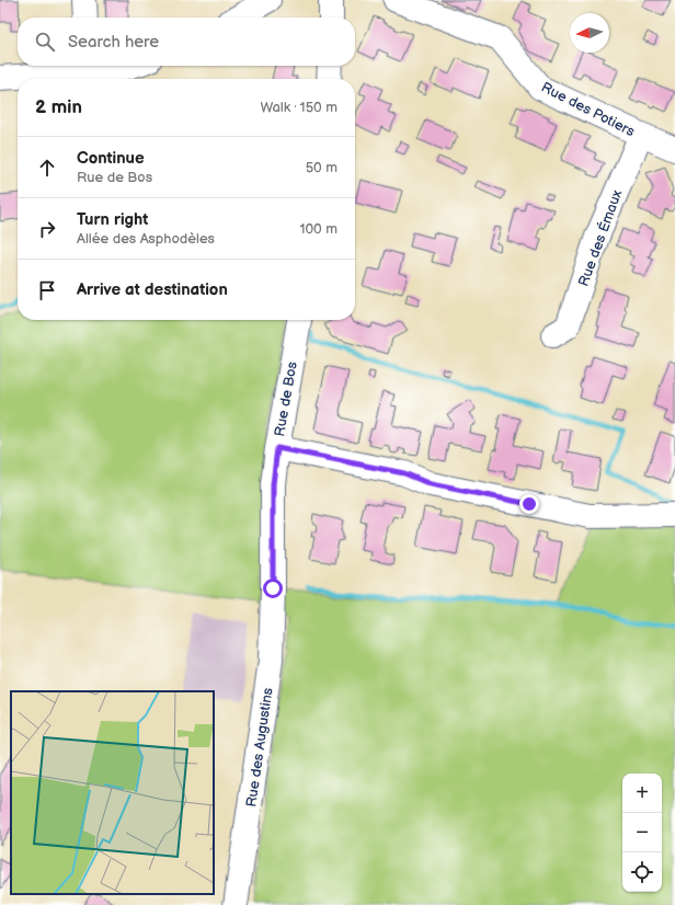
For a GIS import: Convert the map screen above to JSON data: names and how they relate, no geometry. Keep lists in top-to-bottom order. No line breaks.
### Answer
{"streets":{"street":["Rue des Potiers","Rue des Émaux","Rue de Bos","Rue des Augustins"]},"crossings":[["Rue des Potiers","Rue des Émaux"],["Rue de Bos","Rue des Augustins"]],"north":"left","page":{"search":"Search here","heading":["2 min","Walk · 150 m"],"list":[["Continue","Rue de Bos","50 m"],["Turn right","Allée des Asphodèles","100 m"],"Arrive at destination"],"map_buttons":["+","−"]}}
